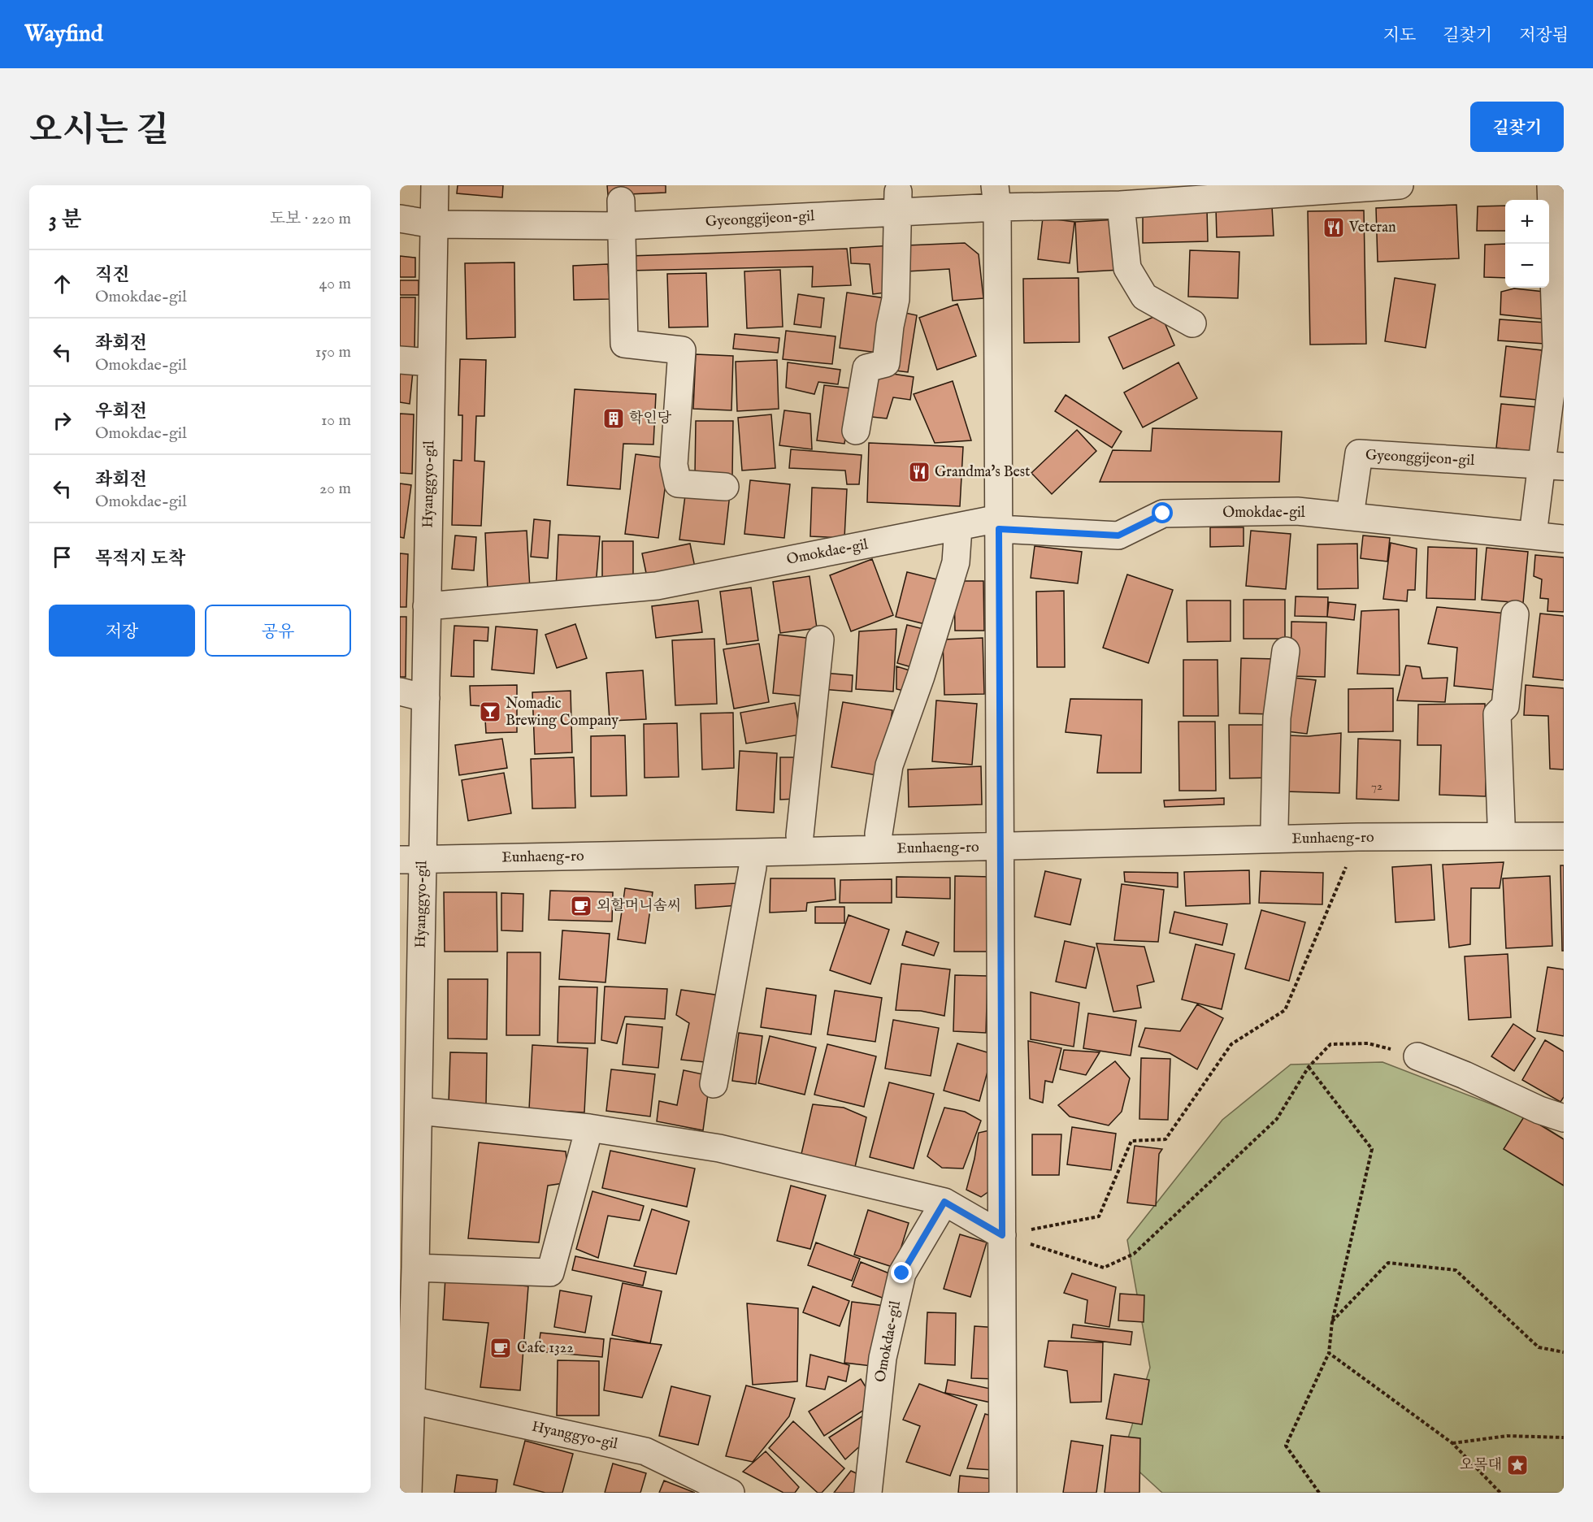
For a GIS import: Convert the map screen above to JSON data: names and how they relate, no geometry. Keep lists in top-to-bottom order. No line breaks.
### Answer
{"streets":{"street":["Gyeonggijeon-gil","Hyanggyo-gil","Omokdae-gil","Eunhaeng-ro"]},"crossings":[["Gyeonggijeon-gil","Hyanggyo-gil"],["Gyeonggijeon-gil","Omokdae-gil"],["Hyanggyo-gil","Omokdae-gil"],["Hyanggyo-gil","Eunhaeng-ro"],["Omokdae-gil","Eunhaeng-ro"]],"places":{"restaurant":["Veteran","Grandma's Best"],"building":["학인당"],"bar":["Nomadic Brewing Company"],"cafe":["외할머니솜씨","Cafe 1322"],"place":["오목대"]},"house_numbers":["72"],"page":{"header":"Wayfind","nav":["지도","길찾기","저장됨"],"title":"오시는 길","buttons":["길찾기",["저장","공유"]],"heading":["3 분","도보 · 220 m"],"map_buttons":["+","−"],"list":[["직진","Omokdae-gil","40 m"],["좌회전","Omokdae-gil","150 m"],["우회전","Omokdae-gil","10 m"],["좌회전","Omokdae-gil","20 m"],"목적지 도착"]}}
